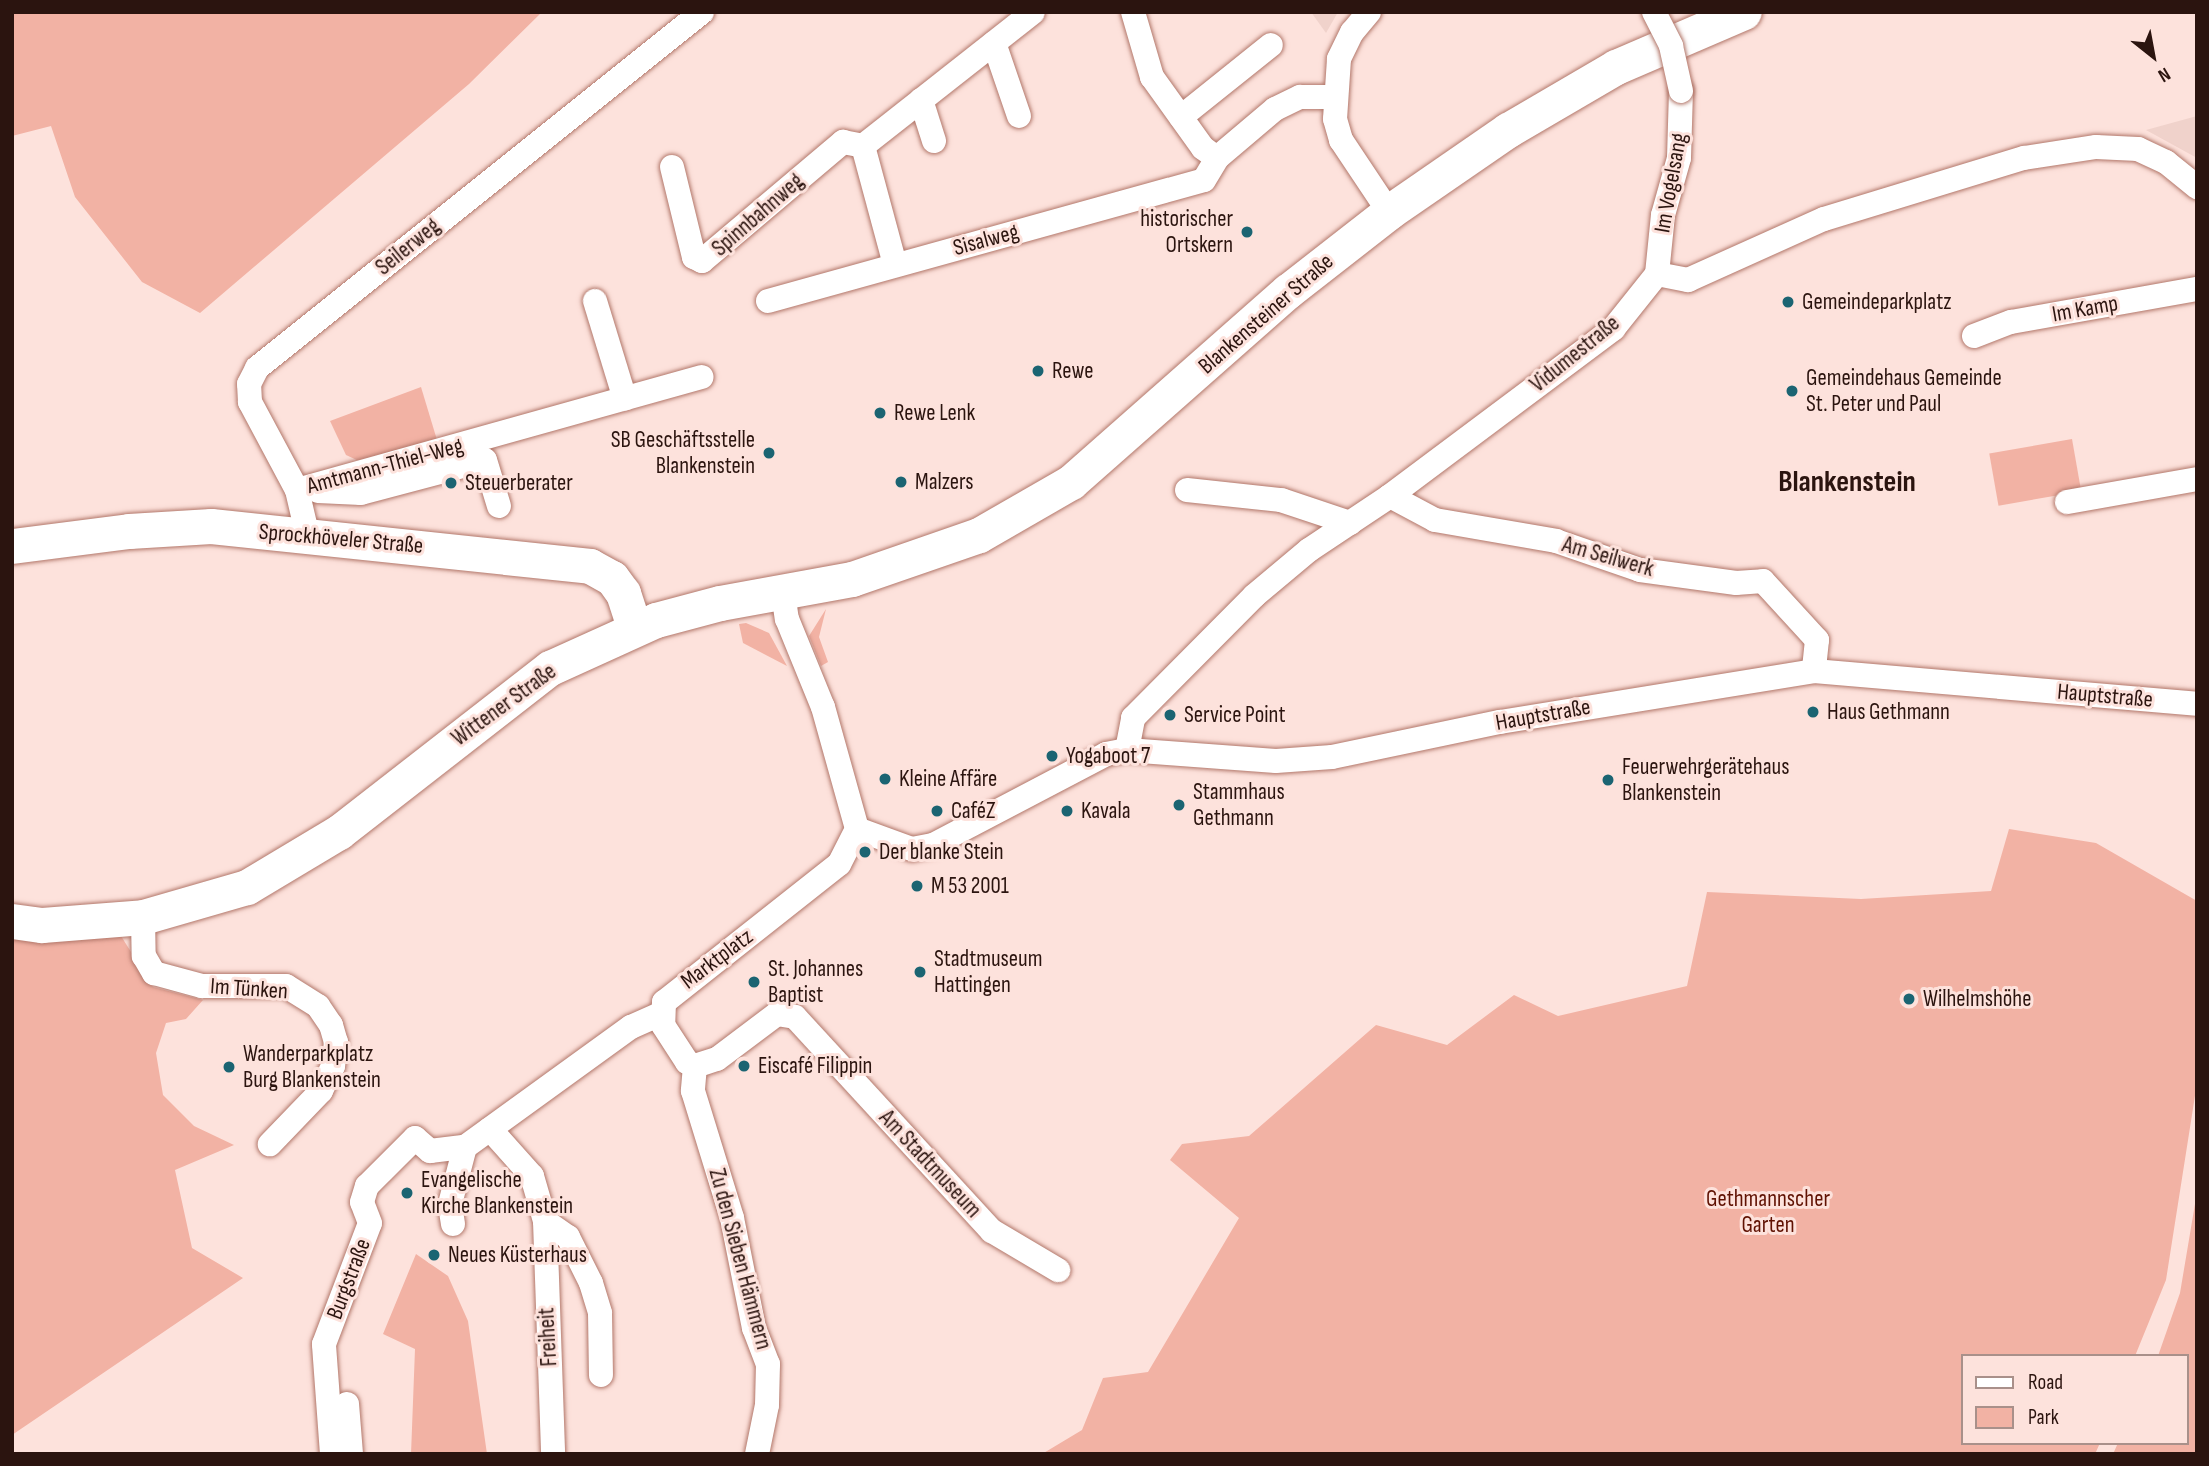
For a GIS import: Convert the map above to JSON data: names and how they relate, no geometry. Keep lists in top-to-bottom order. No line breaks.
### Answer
{"streets":{"main road":["Blankensteiner Straße","Sprockhöveler Straße","Wittener Straße"],"street":["Im Vogelsang","Spinnbahnweg","Sisalweg","Seilerweg","Im Kamp","Vidumestraße","Amtmann-Thiel-Weg","Am Seilwerk","Hauptstraße","Marktplatz","Im Tünken","Am Stadtmuseum","Zu den Sieben Hämmern","Burgstraße","Freiheit"]},"crossings":[["Im Vogelsang","Vidumestraße"],["Seilerweg","Amtmann-Thiel-Weg"],["Seilerweg","Sprockhöveler Straße"],["Blankensteiner Straße","Wittener Straße"],["Vidumestraße","Am Seilwerk"],["Vidumestraße","Hauptstraße"],["Sprockhöveler Straße","Wittener Straße"],["Am Seilwerk","Hauptstraße"],["Hauptstraße","Marktplatz"],["Wittener Straße","Im Tünken"],["Marktplatz","Burgstraße"],["Am Stadtmuseum","Zu den Sieben Hämmern"],["Burgstraße","Freiheit"]],"districts":["Blankenstein"],"parks":["Gethmannscher Garten"],"places":["historischer Ortskern","Gemeindeparkplatz","Rewe","Gemeindehaus Gemeinde St. Peter und Paul","Rewe Lenk","SB Geschäftsstelle Blankenstein","Malzers","Steuerberater","Haus Gethmann","Service Point","Yogaboot 7","Kleine Affäre","Feuerwehrgerätehaus Blankenstein","Stammhaus Gethmann","CaféZ","Kavala","Der blanke Stein","M 53 2001","Stadtmuseum Hattingen","St. Johannes Baptist","Wilhelmshöhe","Eiscafé Filippin","Wanderparkplatz Burg Blankenstein","Evangelische Kirche Blankenstein","Neues Küsterhaus"],"legend":["Road","Park"],"north":"bottom right"}
